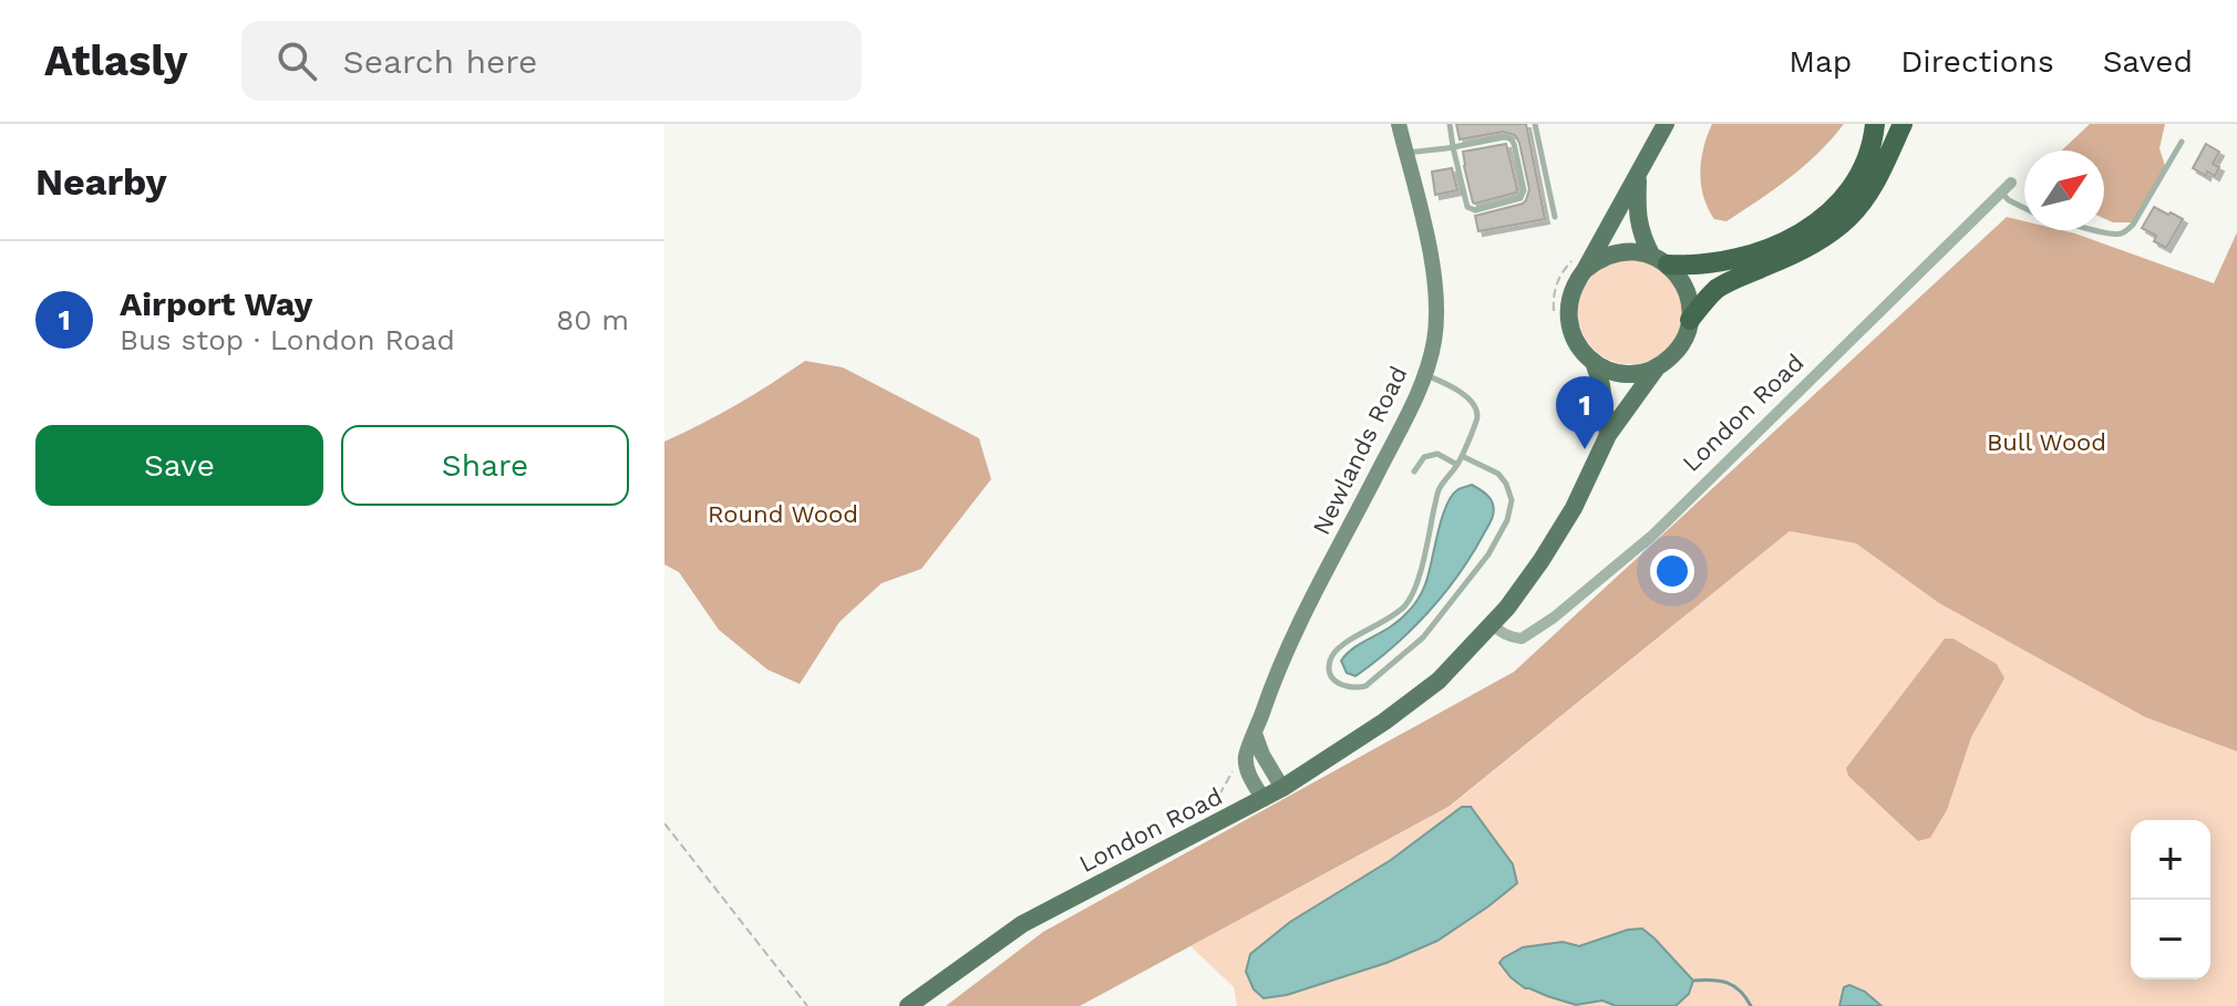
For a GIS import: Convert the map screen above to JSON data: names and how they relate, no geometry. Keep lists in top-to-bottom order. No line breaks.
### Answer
{"streets":{"main road":["London Road"],"street":["Newlands Road"]},"parks":["Bull Wood","Round Wood"],"north":"top right","page":{"header":"Atlasly","search":"Search here","nav":["Map","Directions","Saved"],"heading":"Nearby","list":[{"mark":"1","name":"Airport Way","note":"Bus stop · London Road","value":"80 m"}],"pins":"1","buttons":["Save","Share"],"map_buttons":["+","−"]}}
